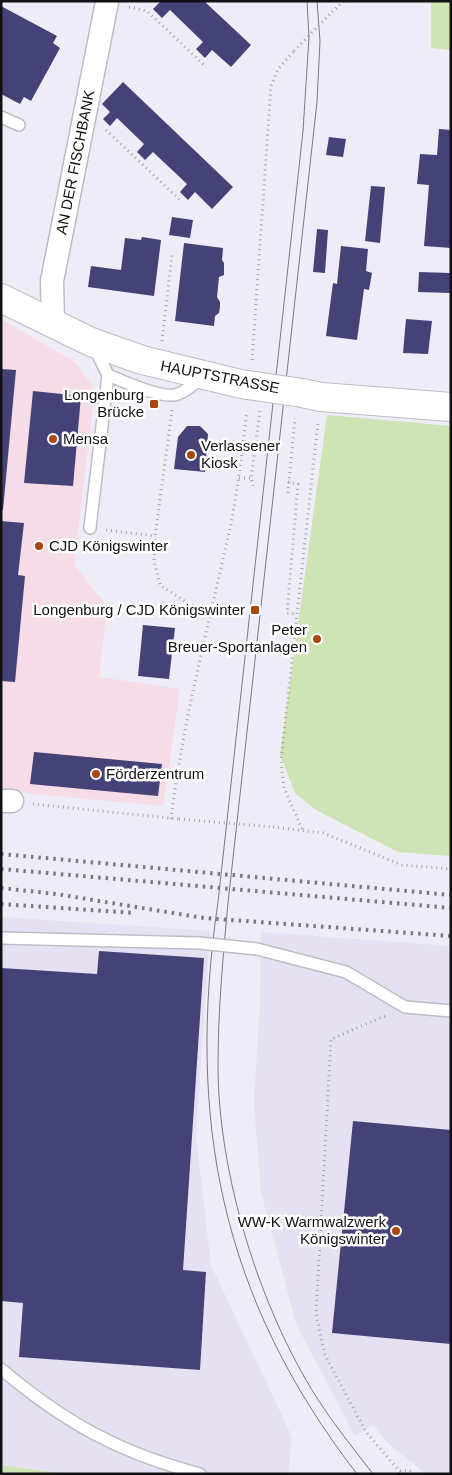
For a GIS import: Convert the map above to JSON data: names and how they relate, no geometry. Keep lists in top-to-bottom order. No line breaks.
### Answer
{"streets":{"main road":["HAUPTSTRASSE"],"street":["AN DER FISCHBANK"]},"crossings":[["AN DER FISCHBANK","HAUPTSTRASSE"]],"places":{"transit":["Longenburg Brücke","Longenburg / CJD Königswinter"],"other":["Mensa","Verlassener Kiosk","CJD Königswinter","Peter Breuer-Sportanlagen","Förderzentrum","WW-K Warmwalzwerk Königswinter"]}}
